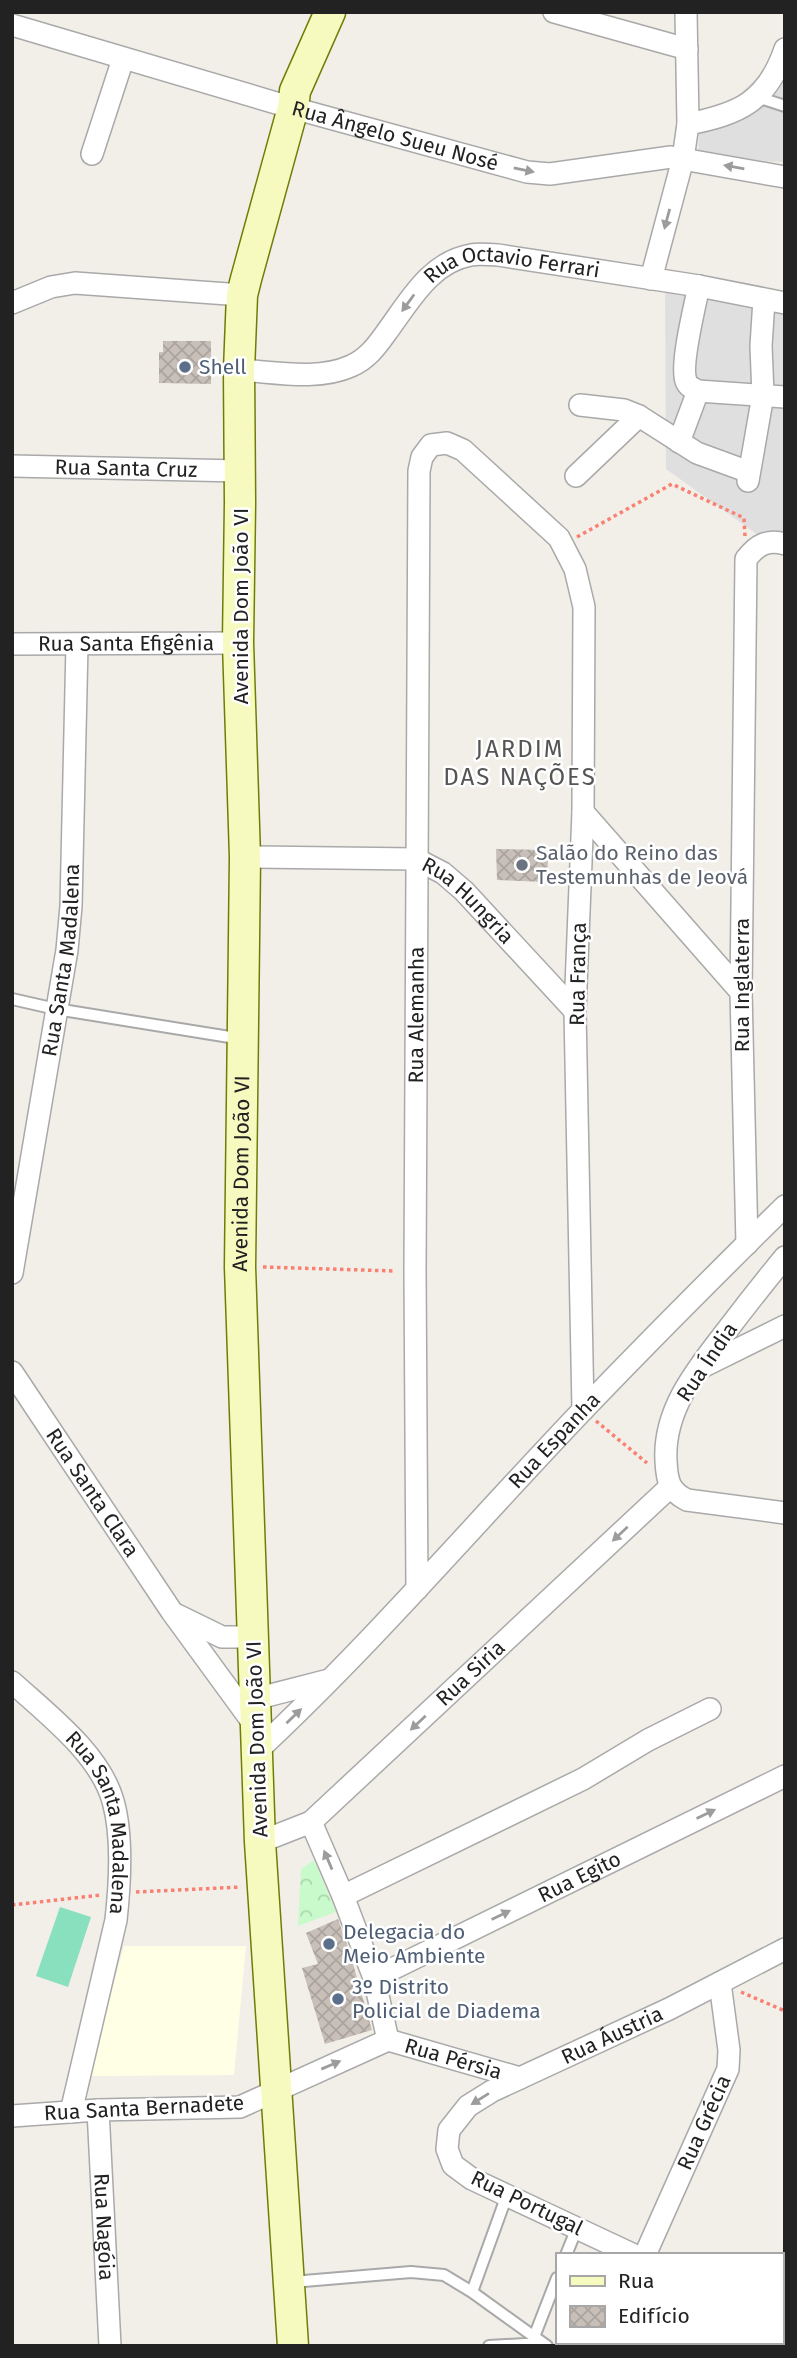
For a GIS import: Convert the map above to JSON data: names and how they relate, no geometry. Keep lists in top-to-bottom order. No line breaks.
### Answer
{"streets":{"street":["Rua Ângelo Sueu Nosé","Rua Octavio Ferrari","Rua Santa Cruz","Avenida Dom João VI","Rua Santa Efigênia","Rua Hungria","Rua Santa Madalena","Rua França","Rua Inglaterra","Rua Alemanha","Rua Índia","Rua Espanha","Rua Santa Clara","Rua Siria","Rua Egito","Rua Áustria","Rua Pérsia","Rua Santa Bernadete","Rua Grécia","Rua Portugal","Rua Nagóia"]},"crossings":[["Rua Ângelo Sueu Nosé","Avenida Dom João VI"],["Rua Octavio Ferrari","Avenida Dom João VI"],["Rua Santa Cruz","Avenida Dom João VI"],["Avenida Dom João VI","Rua Santa Efigênia"],["Avenida Dom João VI","Rua Hungria"],["Avenida Dom João VI","Rua Espanha"],["Avenida Dom João VI","Rua Santa Clara"],["Avenida Dom João VI","Rua Siria"],["Avenida Dom João VI","Rua Santa Bernadete"],["Rua Santa Efigênia","Rua Santa Madalena"],["Rua Hungria","Rua França"],["Rua Hungria","Rua Alemanha"],["Rua Santa Madalena","Rua Santa Bernadete"],["Rua França","Rua Alemanha"],["Rua França","Rua Espanha"],["Rua Inglaterra","Rua Espanha"],["Rua Alemanha","Rua Espanha"],["Rua Índia","Rua Siria"],["Rua Espanha","Rua Santa Clara"],["Rua Áustria","Rua Pérsia"],["Rua Áustria","Rua Grécia"],["Rua Áustria","Rua Portugal"],["Rua Pérsia","Rua Santa Bernadete"],["Rua Santa Bernadete","Rua Nagóia"]],"one_way":["Rua Octavio Ferrari"],"districts":["JARDIM DAS NAÇÕES"],"places":["Shell","Salão do Reino das Testemunhas de Jeová","Delegacia do Meio Ambiente","3º Distrito Policial de Diadema"],"legend":["Rua","Edifício"]}
